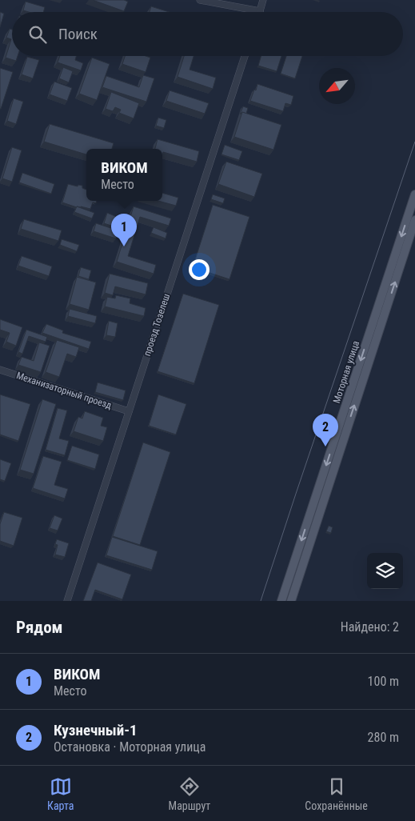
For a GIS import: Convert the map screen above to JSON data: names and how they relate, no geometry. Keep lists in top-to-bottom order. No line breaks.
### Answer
{"streets":{"main road":["Моторная улица"],"street":["проезд Тозелеш","Механизаторный проезд"]},"crossings":[["проезд Тозелеш","Механизаторный проезд"]],"north":"bottom left","page":{"search":"Поиск","popup":["ВИКОМ","Место"],"pins":["1","2"],"heading":["Рядом","Найдено: 2"],"list":[{"mark":"1","name":"ВИКОМ","note":"Место","value":"100 m"},{"mark":"2","name":"Кузнечный-1","note":"Остановка · Моторная улица","value":"280 m"}],"nav":["Карта","Маршрут","Сохранённые"]}}
